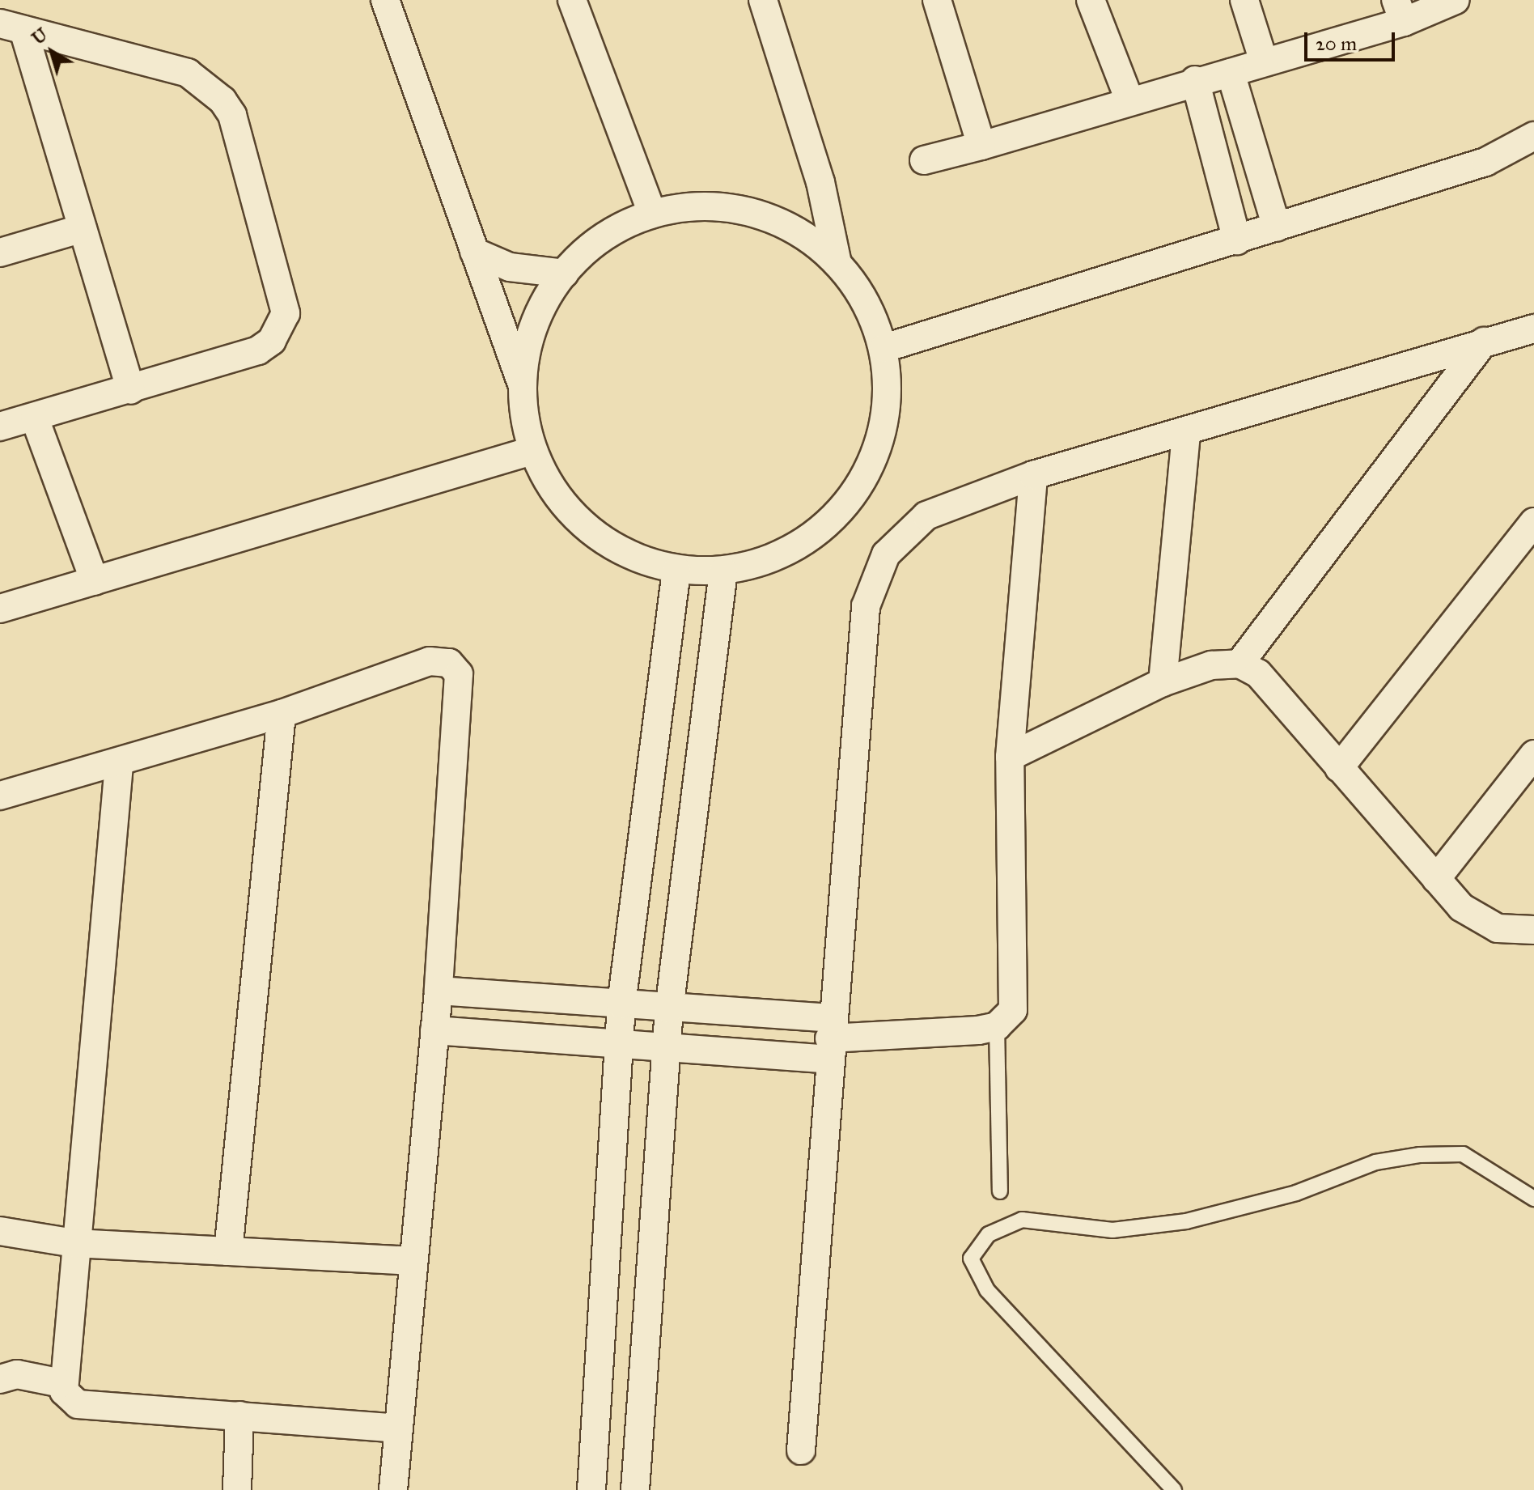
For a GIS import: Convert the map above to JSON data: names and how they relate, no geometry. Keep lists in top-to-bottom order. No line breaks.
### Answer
{"scale_bar":"20 m","north":"top left"}
